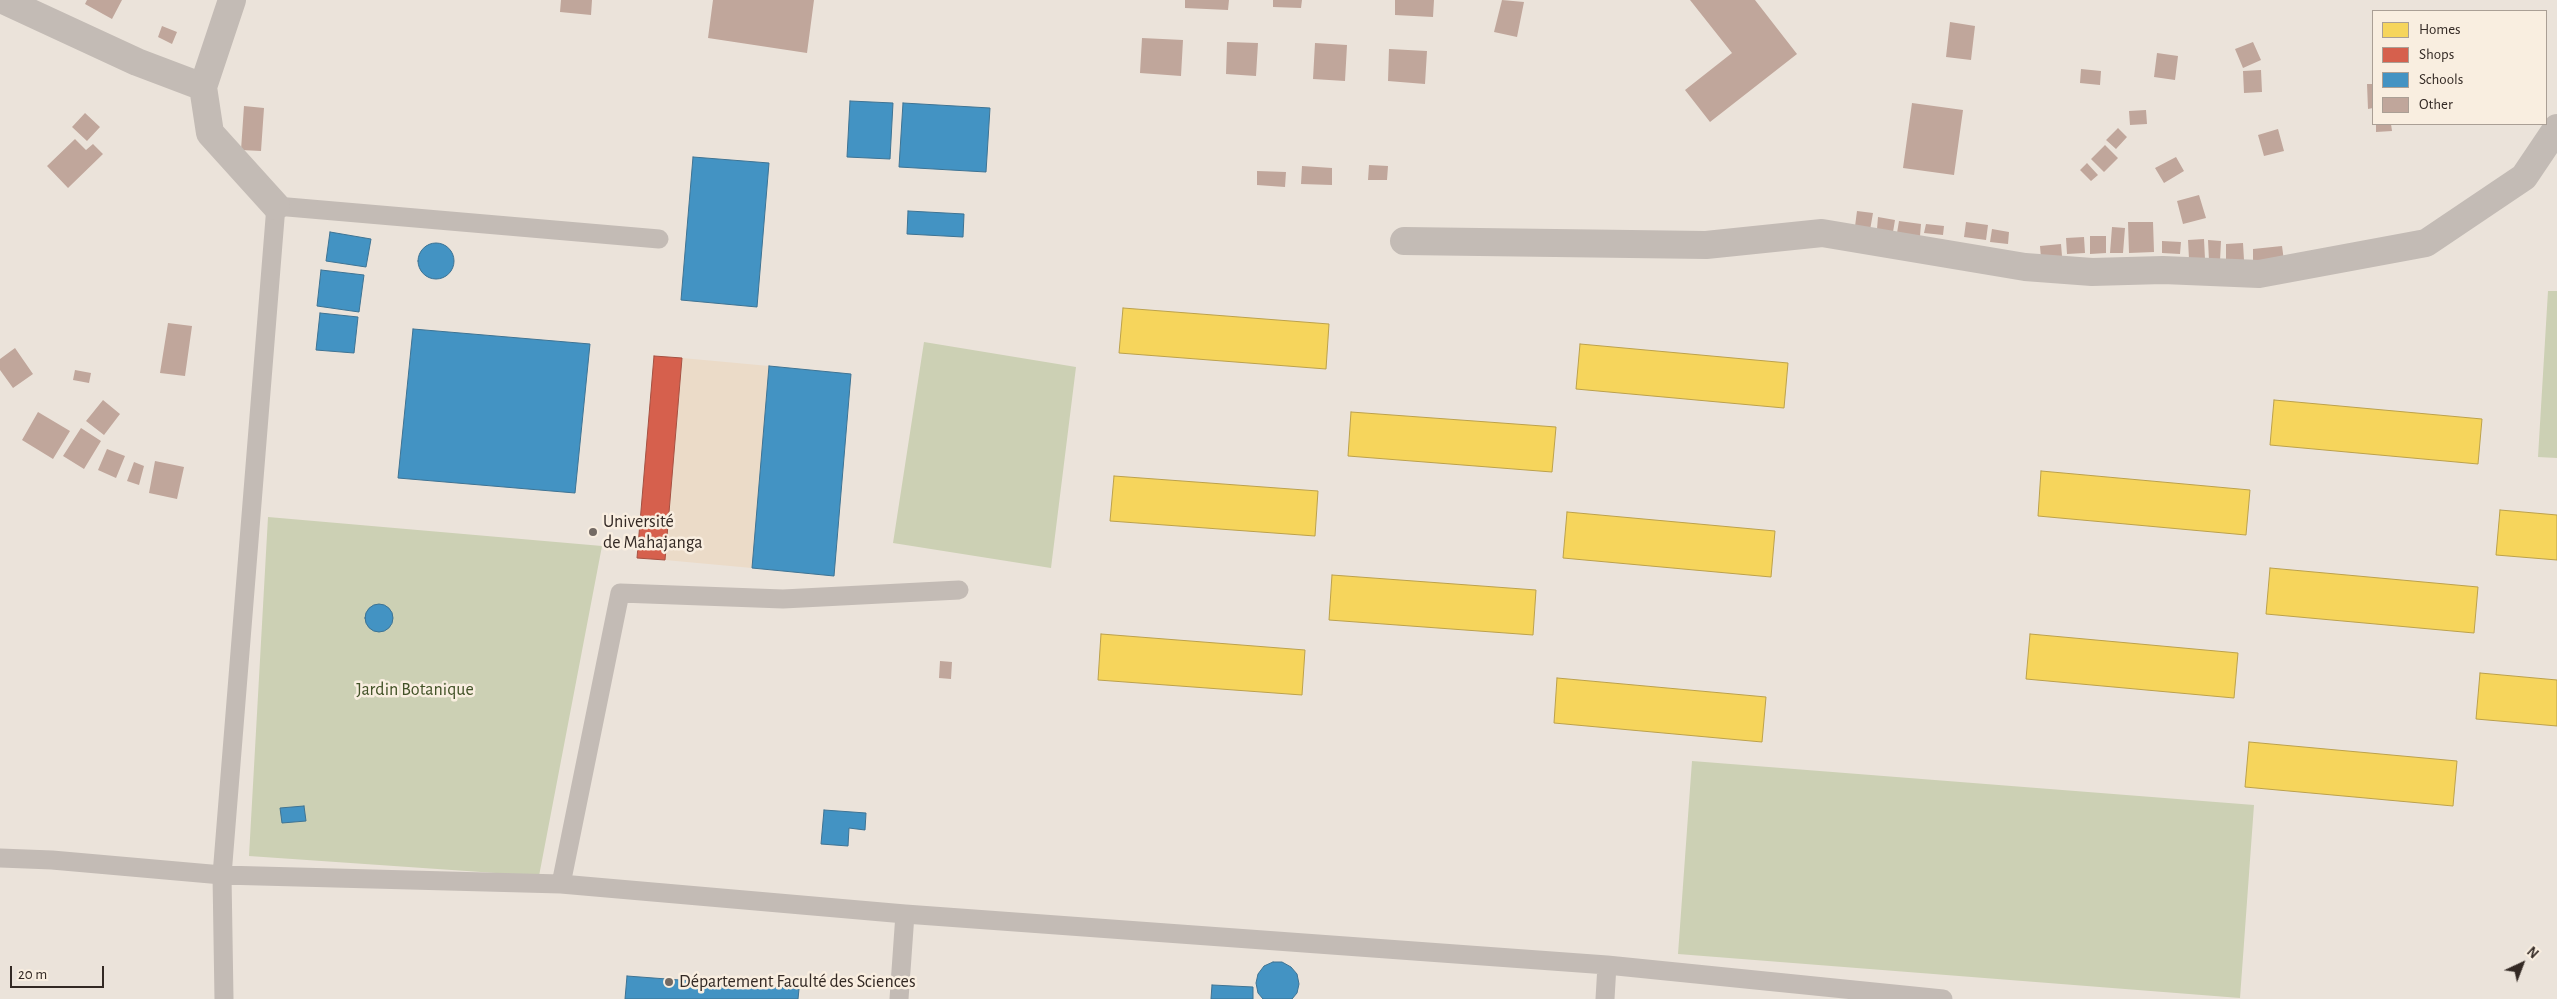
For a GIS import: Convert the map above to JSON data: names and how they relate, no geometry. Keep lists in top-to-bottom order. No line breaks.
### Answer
{"parks":["Jardin Botanique"],"places":["Université de Mahajanga","Département Faculté des Sciences"],"legend":["Homes","Shops","Schools","Other"],"scale_bar":"20 m","north":"top right"}
